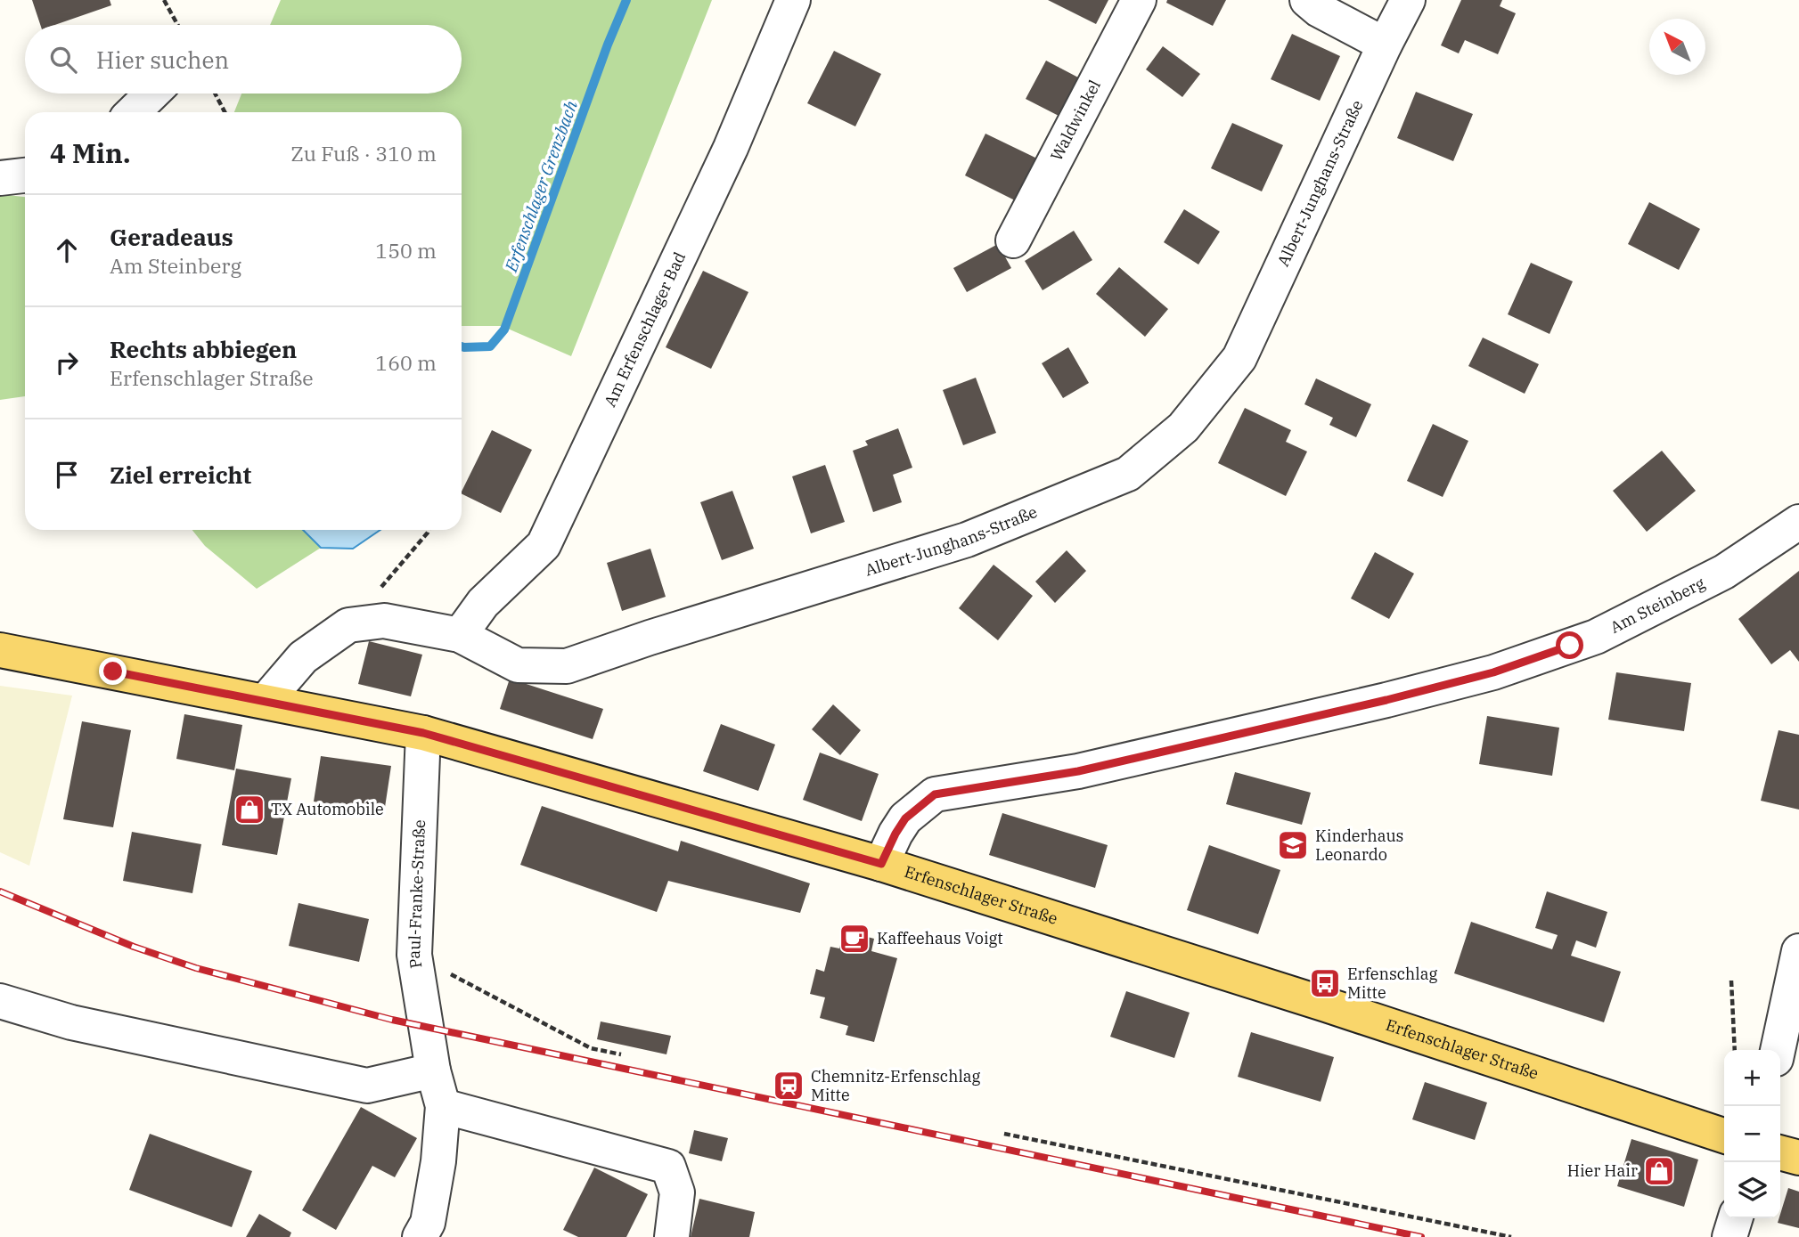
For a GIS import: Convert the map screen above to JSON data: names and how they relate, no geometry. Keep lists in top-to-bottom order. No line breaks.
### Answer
{"streets":{"main road":["Erfenschlager Straße"],"street":["Waldwinkel","Albert-Junghans-Straße","Am Erfenschlager Bad","Am Steinberg","Paul-Franke-Straße"]},"crossings":[["Albert-Junghans-Straße","Am Erfenschlager Bad"],["Albert-Junghans-Straße","Erfenschlager Straße"],["Am Steinberg","Erfenschlager Straße"],["Paul-Franke-Straße","Erfenschlager Straße"]],"water":["Erfenschlager Grenzbach"],"places":{"shop":["TX Automobile","Hier Hair"],"school or university":["Kinderhaus Leonardo"],"cafe":["Kaffeehaus Voigt"],"bus stop":["Erfenschlag Mitte"],"station":["Chemnitz-Erfenschlag Mitte"]},"north":"top left","page":{"search":"Hier suchen","heading":["4 Min.","Zu Fuß · 310 m"],"list":[["Geradeaus","Am Steinberg","150 m"],["Rechts abbiegen","Erfenschlager Straße","160 m"],"Ziel erreicht"],"map_buttons":["+","−"]}}
